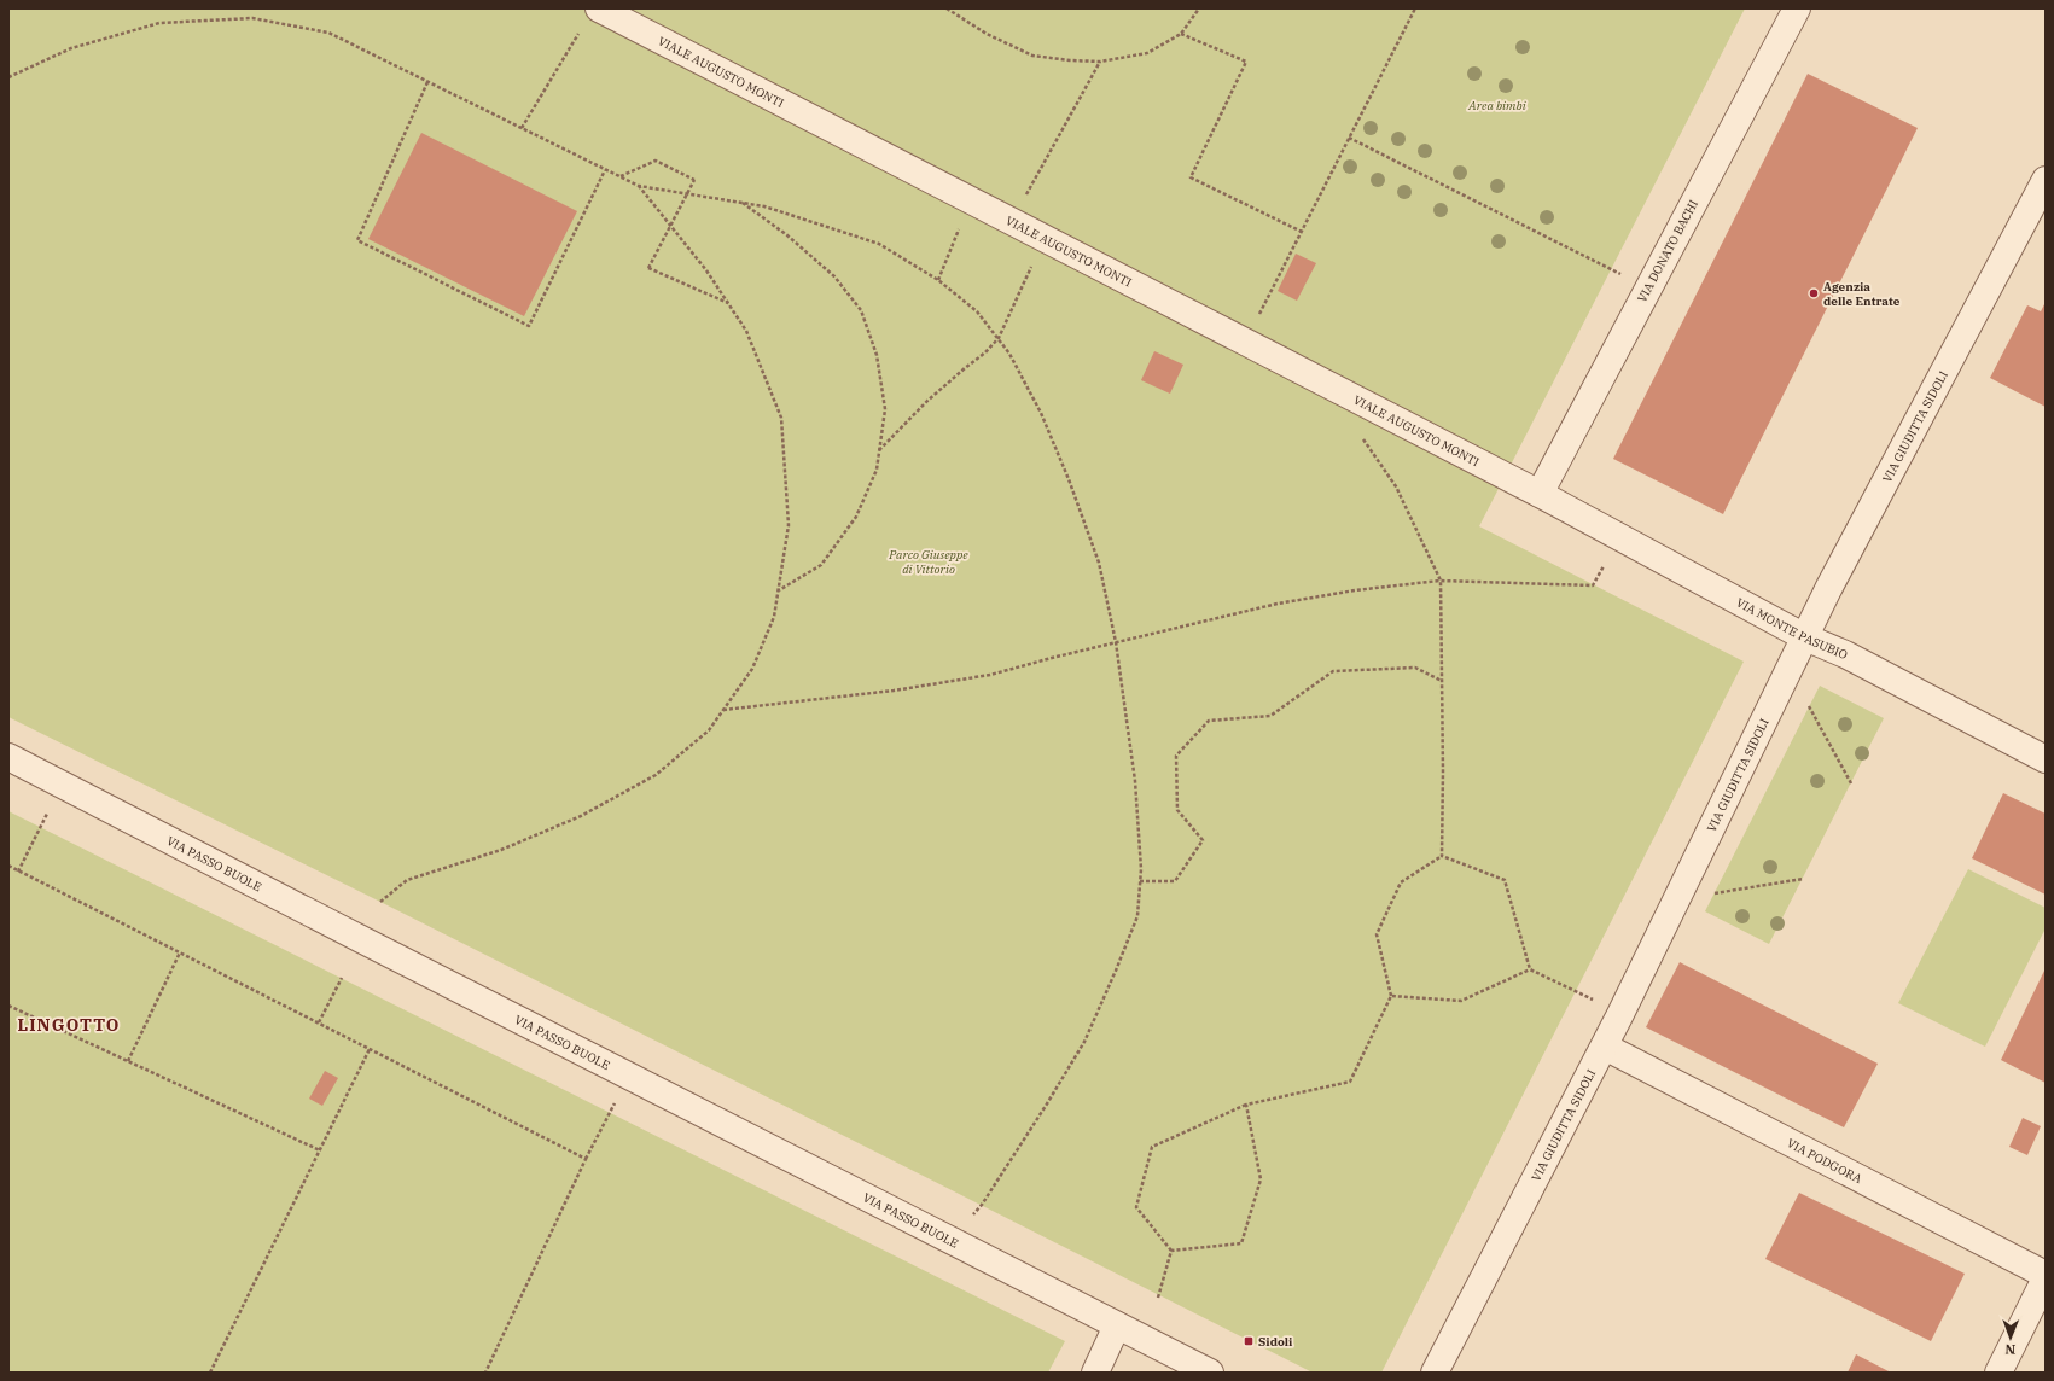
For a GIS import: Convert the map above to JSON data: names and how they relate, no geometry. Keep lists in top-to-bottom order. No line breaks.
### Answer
{"streets":{"street":["VIALE AUGUSTO MONTI","VIA DONATO BACHI","VIA GIUDITTA SIDOLI","VIA MONTE PASUBIO","VIA PASSO BUOLE","VIA PODGORA"]},"crossings":[["VIALE AUGUSTO MONTI","VIA DONATO BACHI"],["VIALE AUGUSTO MONTI","VIA MONTE PASUBIO"],["VIA DONATO BACHI","VIA MONTE PASUBIO"],["VIA GIUDITTA SIDOLI","VIA MONTE PASUBIO"],["VIA GIUDITTA SIDOLI","VIA PODGORA"]],"districts":["LINGOTTO"],"parks":["Area bimbi","Parco Giuseppe di Vittorio"],"places":{"other":["Agenzia delle Entrate"],"transit":["Sidoli"]},"north":"bottom"}
